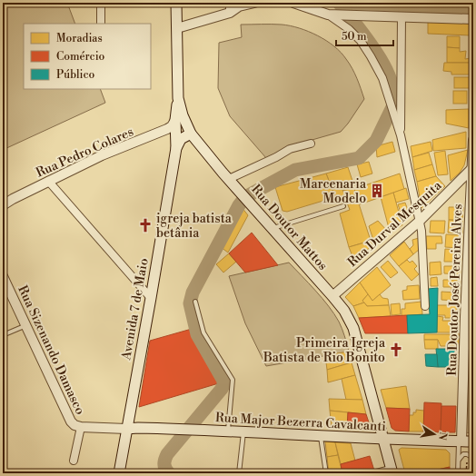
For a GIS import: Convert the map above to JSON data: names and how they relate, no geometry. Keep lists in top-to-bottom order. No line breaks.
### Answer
{"streets":{"main road":["Rua Doutor Mattos","Avenida 7 de Maio","Rua Major Bezerra Cavalcanti"],"street":["Rua Pedro Colares","Rua Durval Mesquita","Rua Doutor José Pereira Alves","Rua Sizenando Damasco"]},"crossings":[["Rua Pedro Colares","Avenida 7 de Maio"],["Rua Durval Mesquita","Rua Doutor Mattos"],["Rua Durval Mesquita","Rua Doutor José Pereira Alves"],["Rua Doutor Mattos","Avenida 7 de Maio"],["Rua Doutor Mattos","Rua Major Bezerra Cavalcanti"],["Rua Doutor José Pereira Alves","Rua Major Bezerra Cavalcanti"],["Avenida 7 de Maio","Rua Sizenando Damasco"],["Avenida 7 de Maio","Rua Major Bezerra Cavalcanti"],["Rua Sizenando Damasco","Rua Major Bezerra Cavalcanti"]],"places":{"building":["Marcenaria Modelo"],"church":["igreja batista betânia","Primeira Igreja Batista de Rio Bonito"]},"legend":["Moradias","Comércio","Público"],"scale_bar":"50 m","north":"right"}
